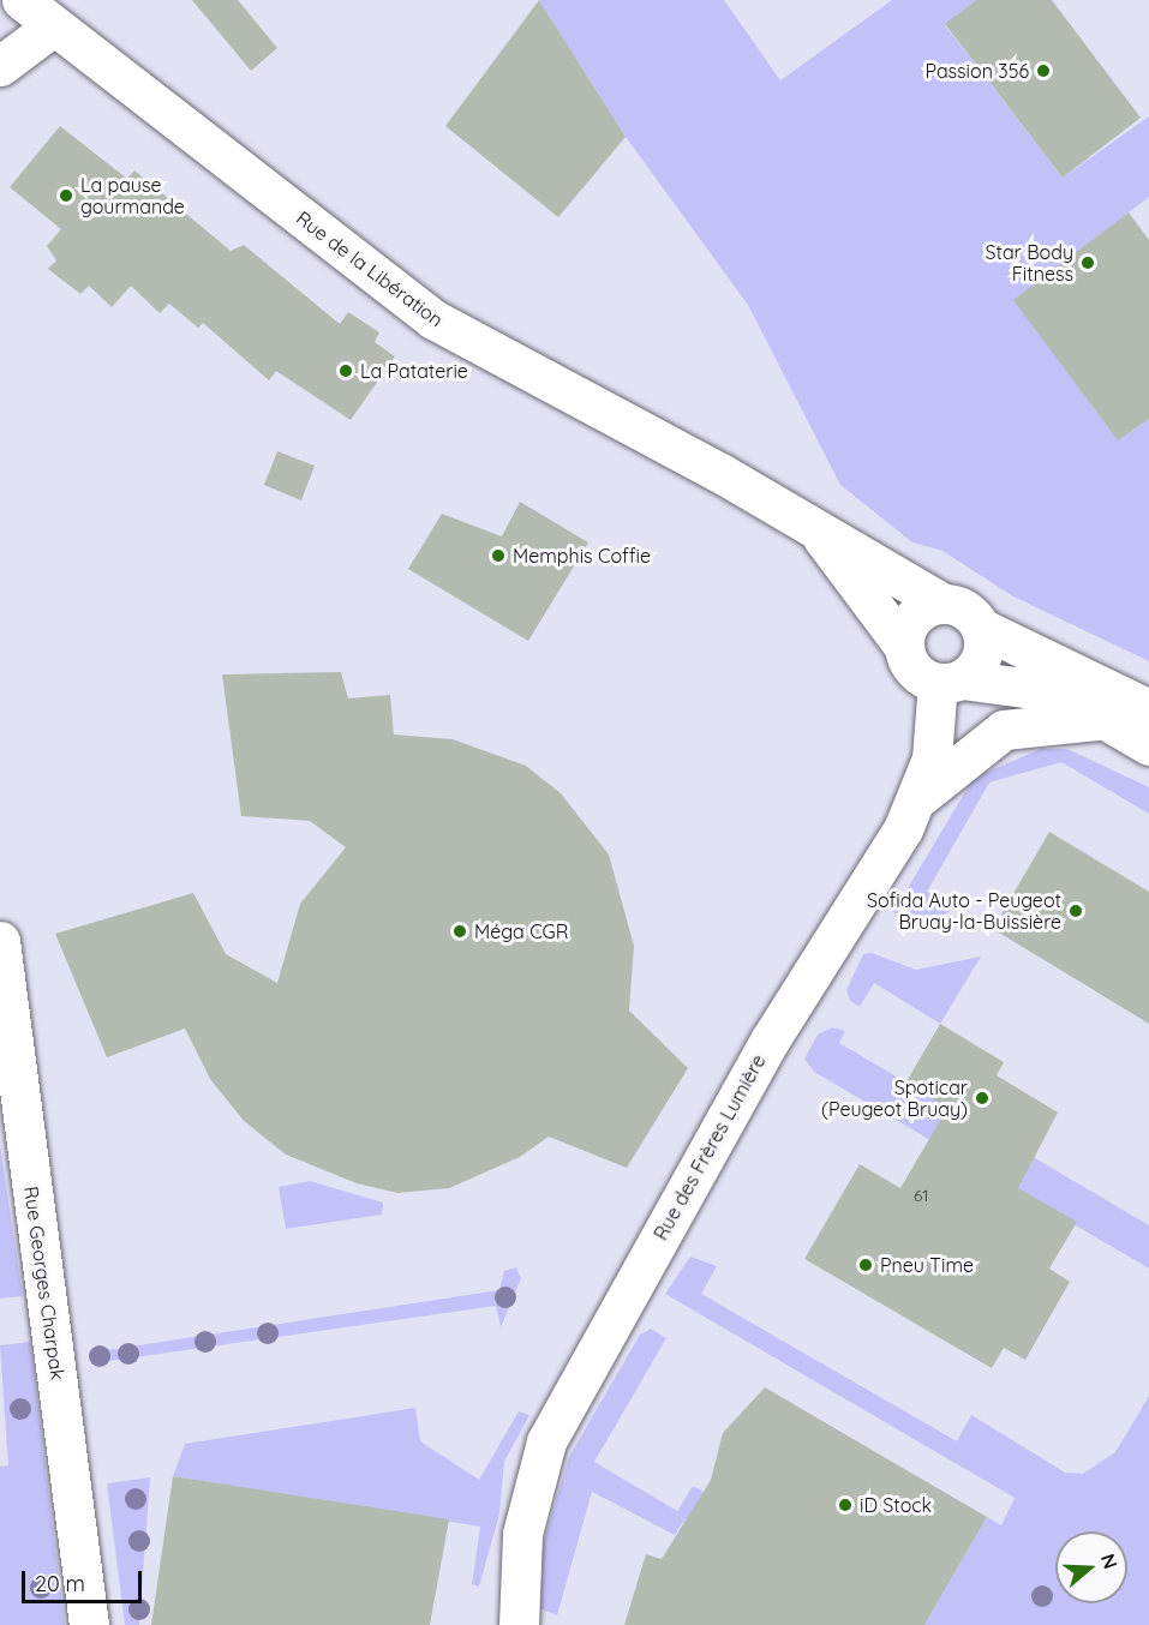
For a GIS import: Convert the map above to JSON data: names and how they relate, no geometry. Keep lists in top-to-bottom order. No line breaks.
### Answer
{"streets":{"main road":["Rue de la Libération","Rue des Frères Lumière","Rue Georges Charpak"]},"crossings":[["Rue de la Libération","Rue des Frères Lumière"]],"places":["Passion 356","La pause gourmande","Star Body Fitness","La Pataterie","Memphis Coffie","Sofida Auto - Peugeot Bruay-la-Buissière","Méga CGR","Spoticar (Peugeot Bruay)","Pneu Time","iD Stock"],"house_numbers":["61"],"scale_bar":"20 m","north":"right"}
